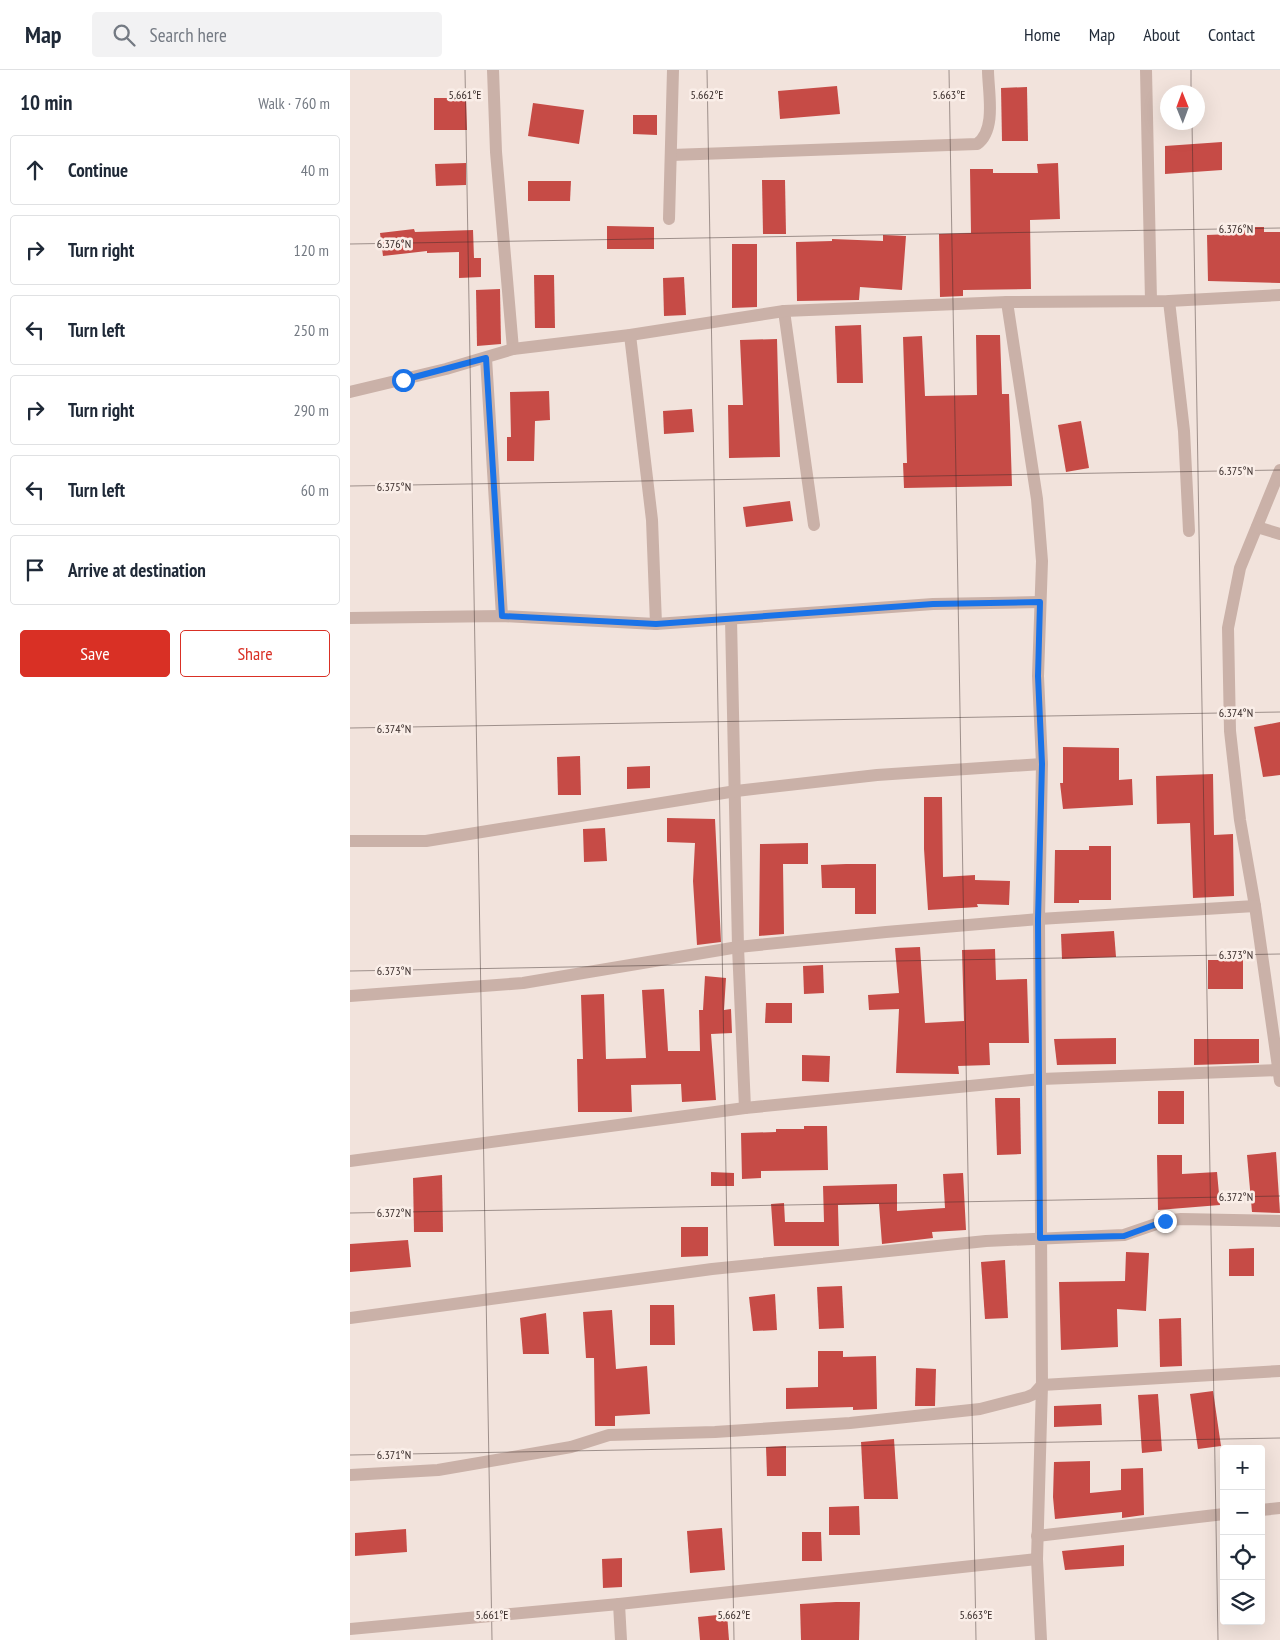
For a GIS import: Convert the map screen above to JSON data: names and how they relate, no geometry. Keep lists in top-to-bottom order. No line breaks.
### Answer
{"north":"top","page":{"header":"Map","search":"Search here","nav":["Home","Map","About","Contact"],"heading":["10 min","Walk · 760 m"],"list":[["Continue","40 m"],["Turn right","120 m"],["Turn left","250 m"],["Turn right","290 m"],["Turn left","60 m"],"Arrive at destination"],"buttons":["Save","Share"],"map_buttons":["+","−"]},"coordinates":["5.662°E","5.663°E","5.661°E","6.376°N","6.375°N","6.374°N","6.373°N","6.372°N","6.371°N"]}
